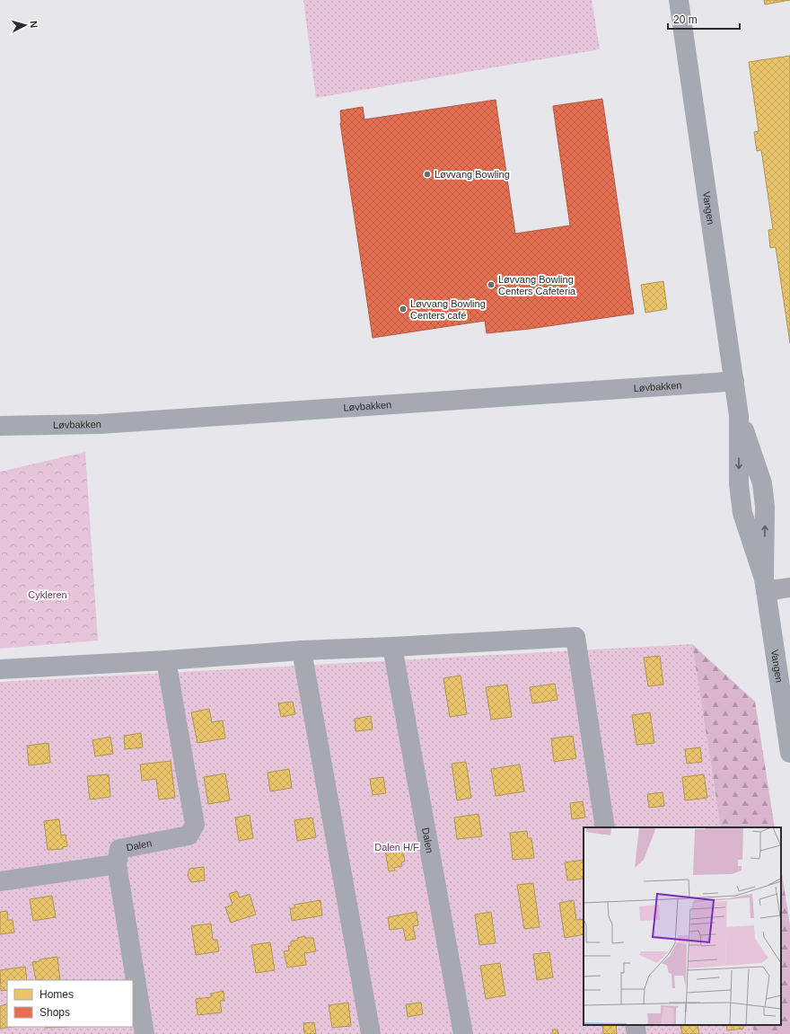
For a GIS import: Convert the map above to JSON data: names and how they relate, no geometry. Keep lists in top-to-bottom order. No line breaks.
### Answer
{"streets":{"street":["Vangen","Løvbakken","Dalen"]},"crossings":[["Vangen","Løvbakken"]],"parks":["Cykleren","Dalen H/F"],"places":["Løvvang Bowling","Løvvang Bowling Centers Cafeteria","Løvvang Bowling Centers café"],"legend":["Homes","Shops"],"scale_bar":"20 m","north":"right"}
